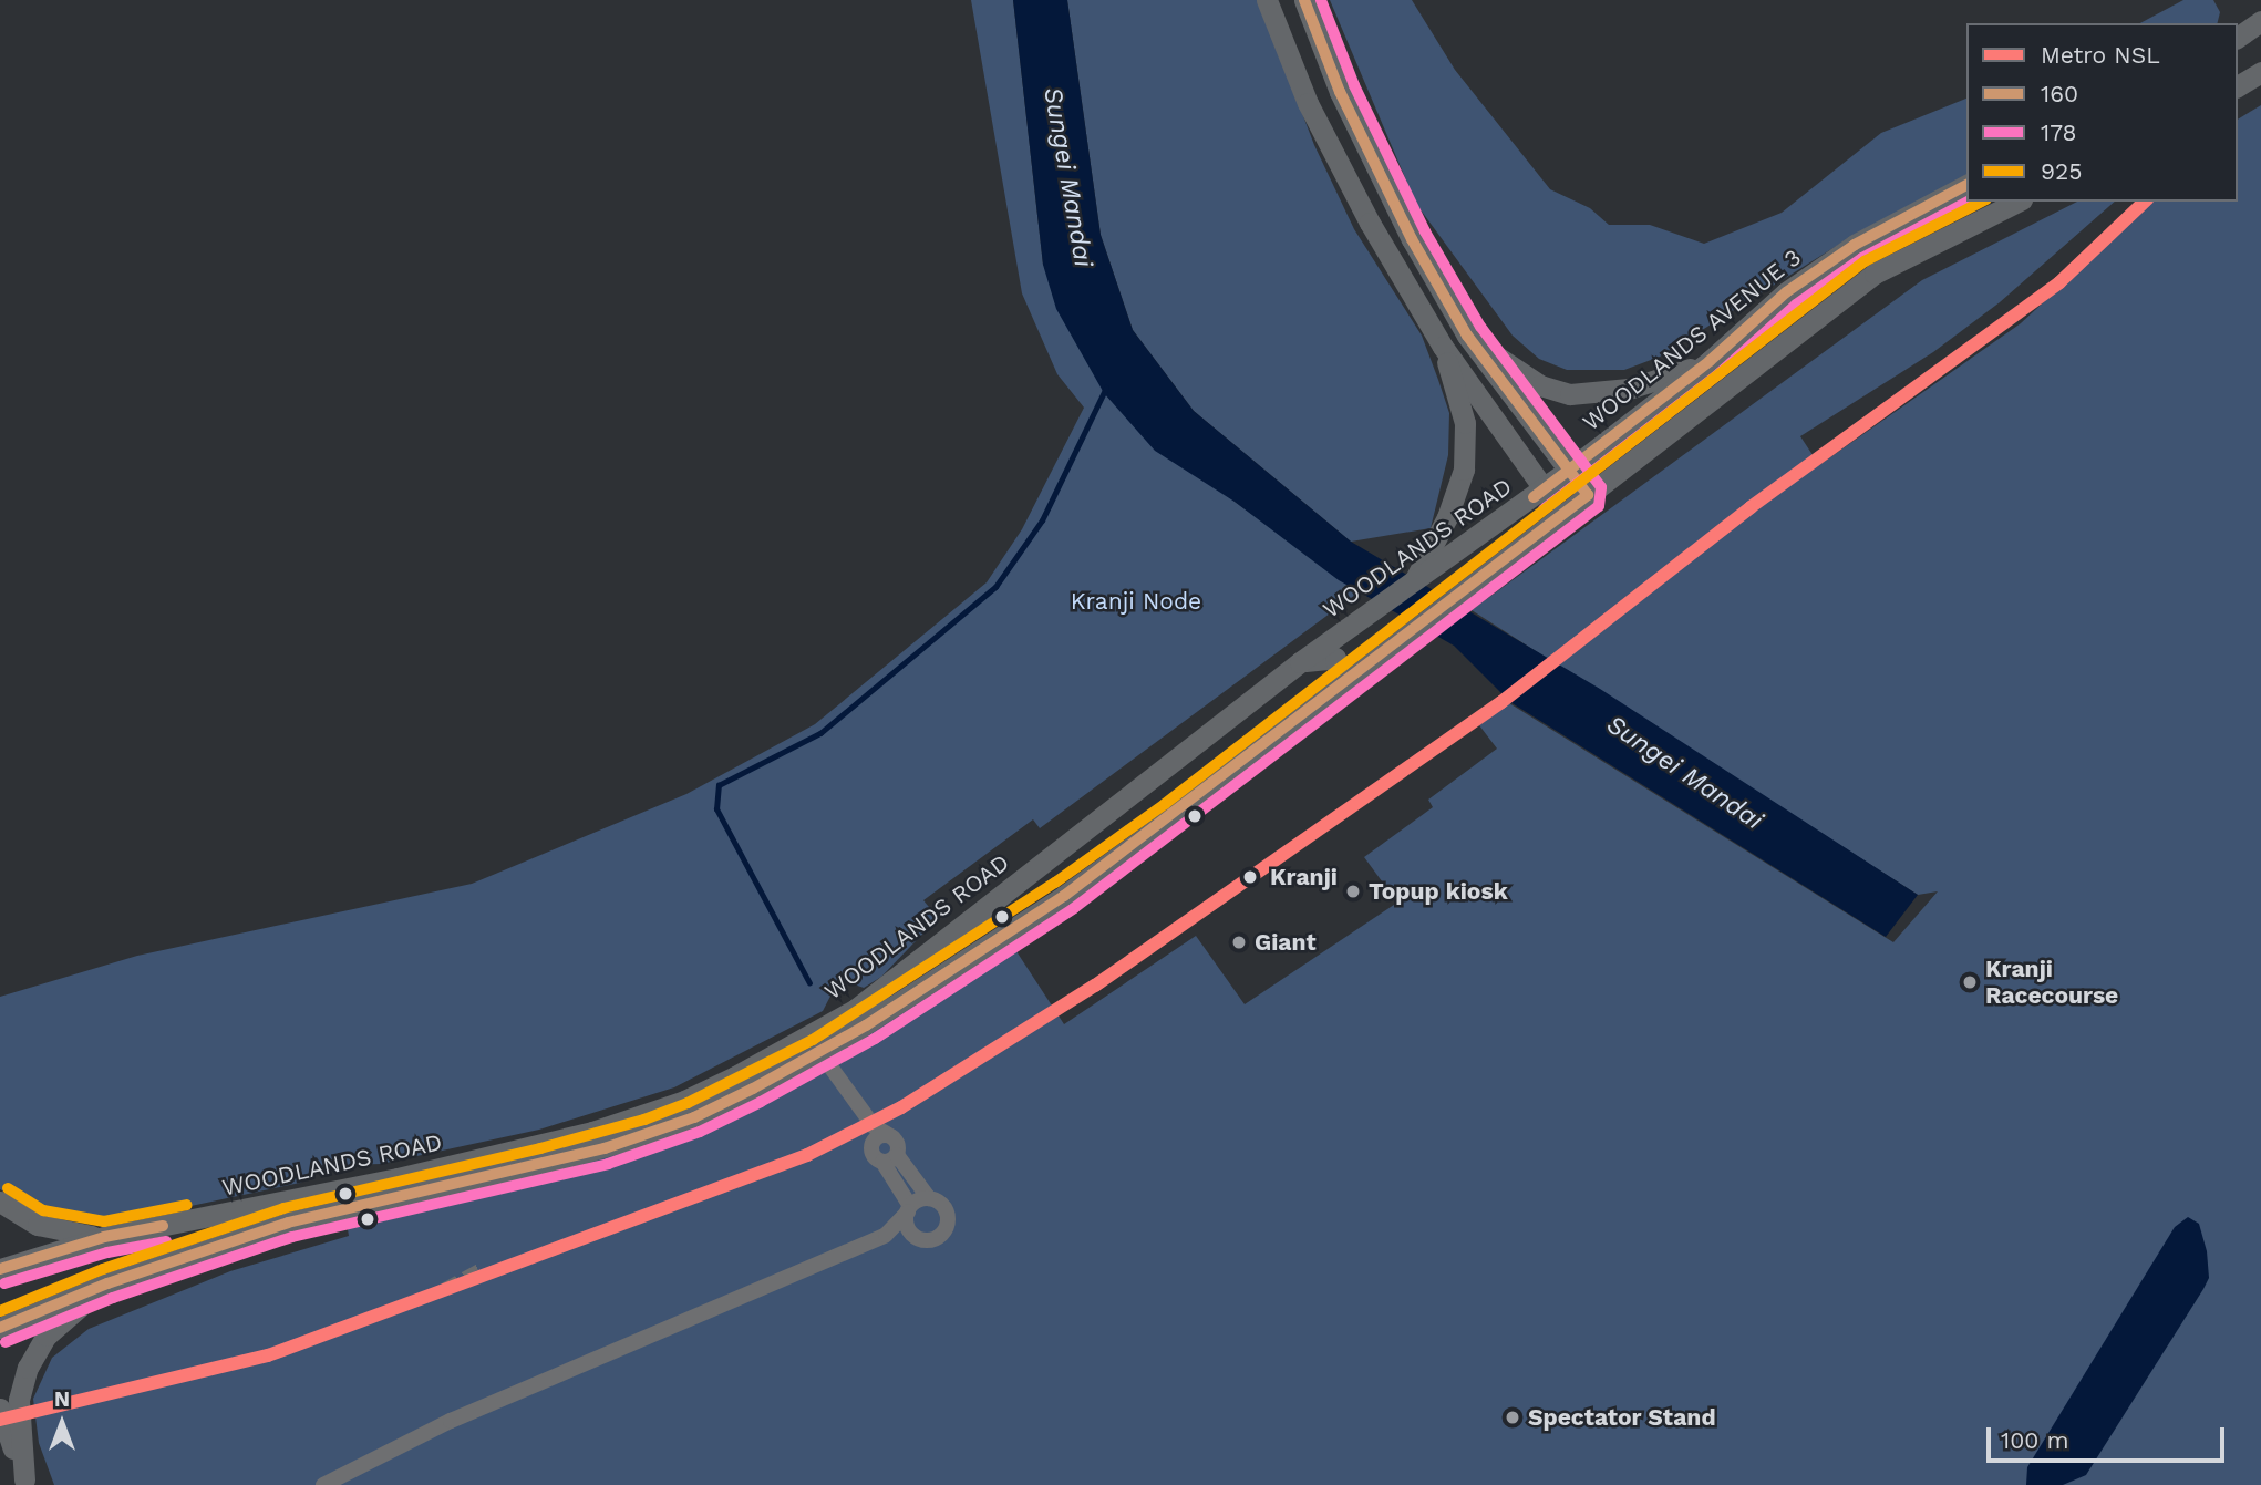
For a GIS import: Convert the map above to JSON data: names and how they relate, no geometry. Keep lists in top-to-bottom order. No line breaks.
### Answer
{"streets":{"main road":["WOODLANDS AVENUE 3","WOODLANDS ROAD"]},"crossings":[["WOODLANDS AVENUE 3","WOODLANDS ROAD"]],"water":["Sungei Mandai"],"parks":["Kranji Node"],"places":["Kranji","Topup kiosk","Giant","Kranji Racecourse","Spectator Stand"],"lines":["transit line 160","transit line 178","metro line NSL","transit line 925"],"legend":["Metro NSL","160","178","925"],"scale_bar":"100 m","north":"top"}
